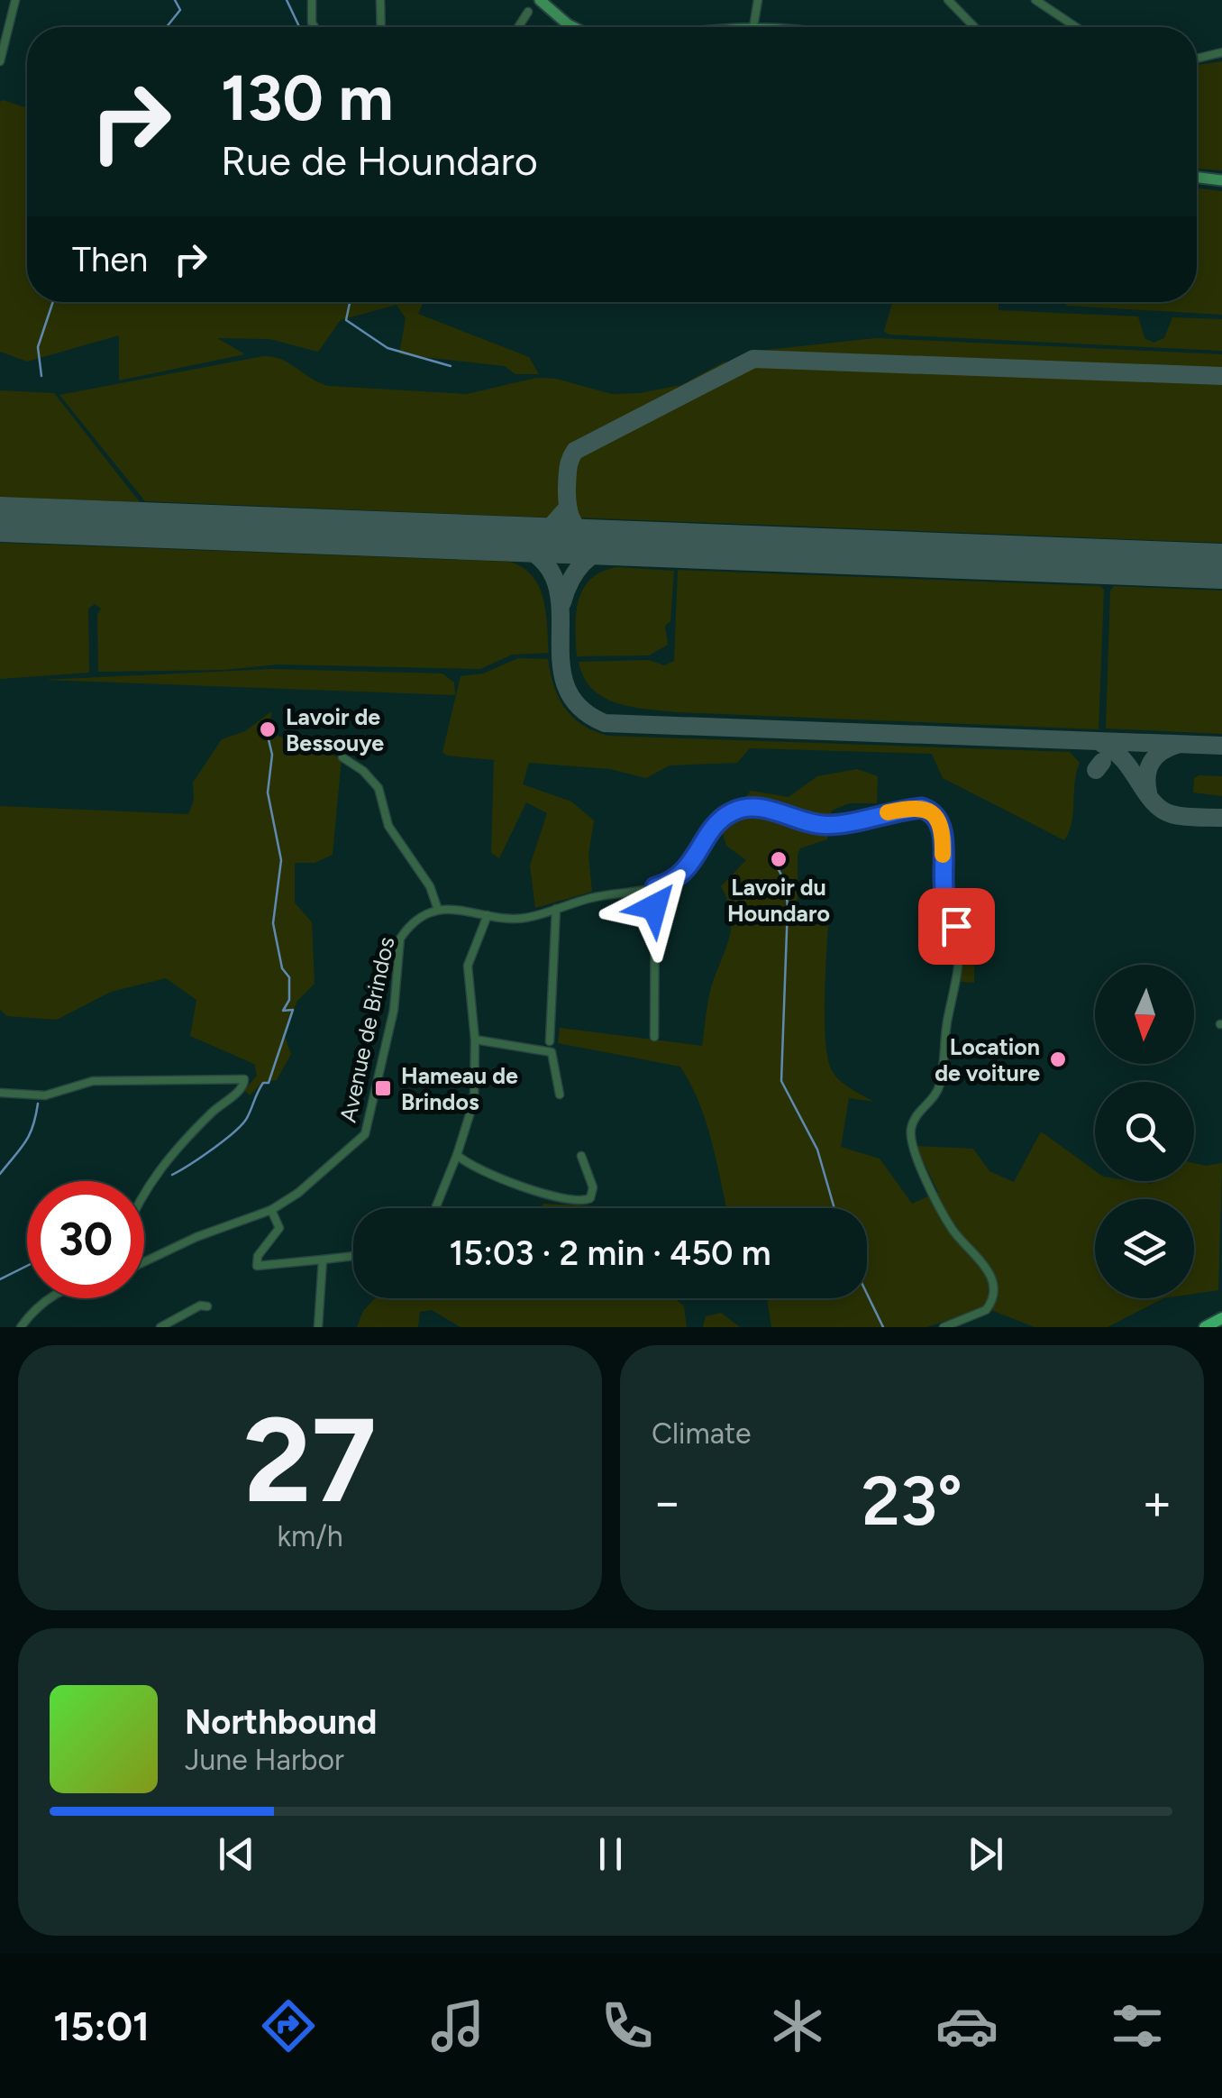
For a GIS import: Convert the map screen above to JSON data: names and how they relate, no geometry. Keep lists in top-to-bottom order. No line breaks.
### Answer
{"streets":{"street":["Avenue de Brindos"]},"places":{"other":["Lavoir de Bessouye","Lavoir du Houndaro","Location de voiture"],"transit":["Hameau de Brindos"]},"north":"bottom","page":{"turn":["130 m","Rue de Houndaro"],"then":"Then","limit":"30","trip":"15:03 · 2 min · 450 m","tile":[["27","km/h"],"Climate"],"heat":["−","23°","+"],"song":["Northbound","June Harbor"],"tabs":"15:01"}}
